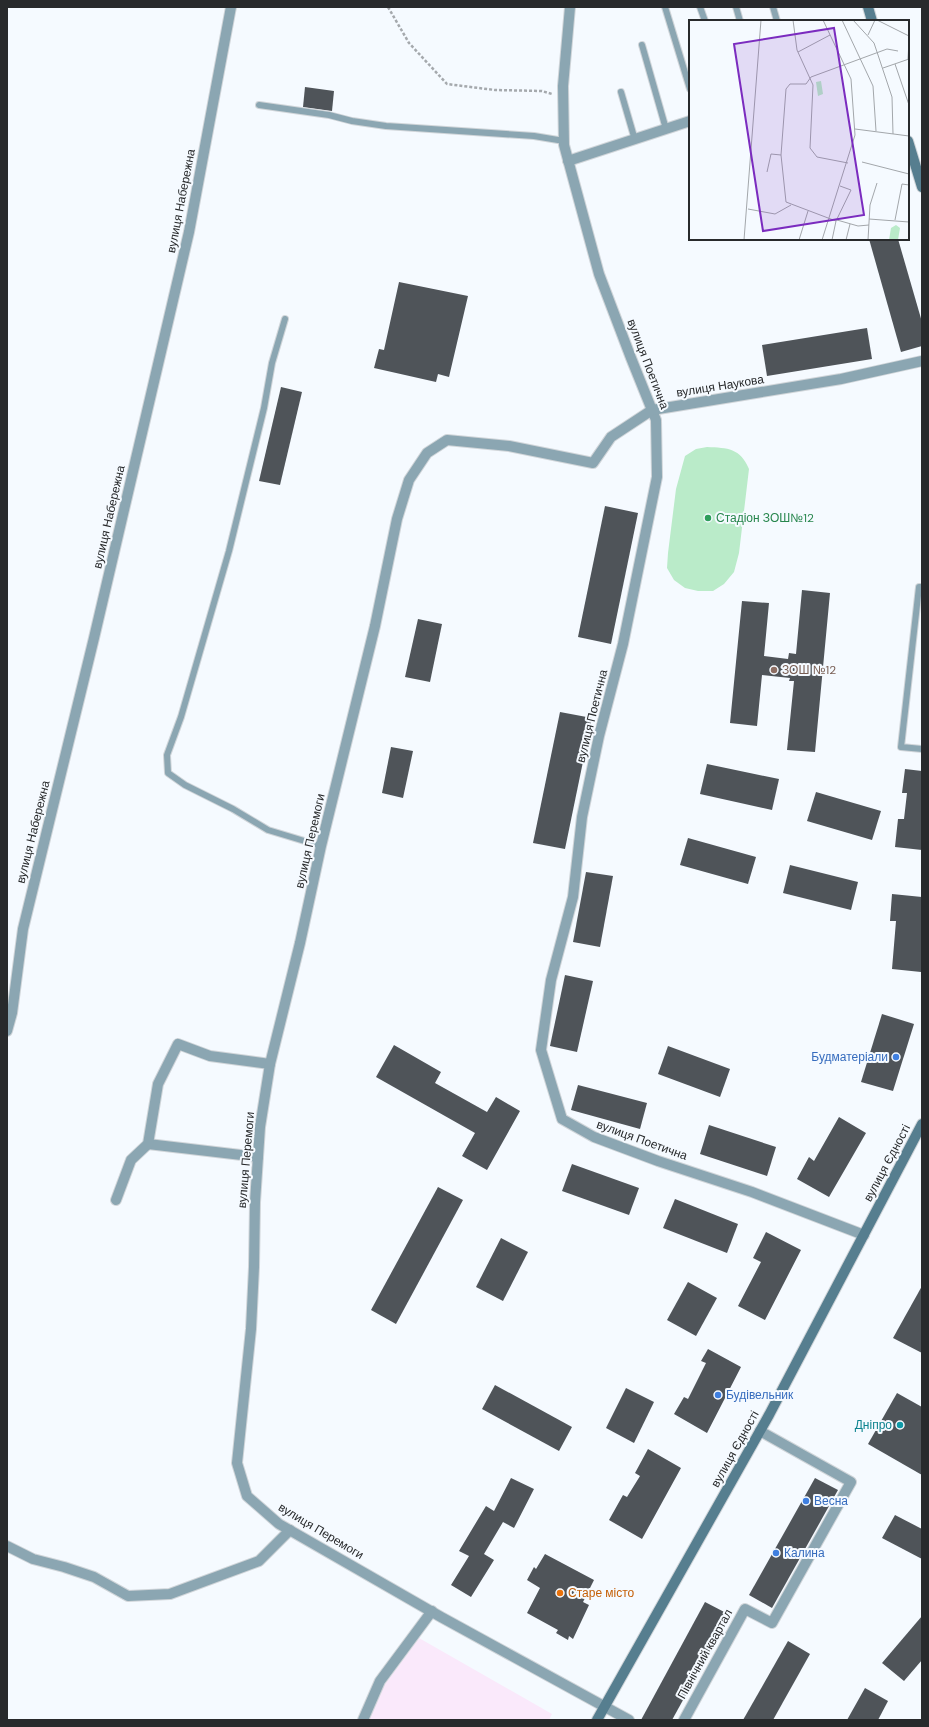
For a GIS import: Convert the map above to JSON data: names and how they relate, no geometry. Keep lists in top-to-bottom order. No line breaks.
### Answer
{"streets":{"street":["вулиця Набережна","вулиця Поетична","вулиця Наукова","вулиця Перемоги","вулиця Єдності","Північний квартал"]},"crossings":[["вулиця Поетична","вулиця Наукова"],["вулиця Поетична","вулиця Єдності"],["вулиця Наукова","вулиця Перемоги"],["вулиця Перемоги","вулиця Єдності"],["вулиця Єдності","Північний квартал"]],"places":["Стадіон ЗОШ№12","ЗОШ №12","Будматеріали","Будівельник","Дніпро","Весна","Калина","Старе місто"]}
